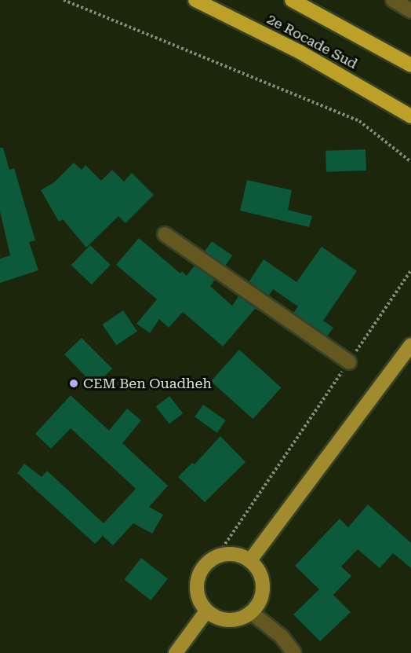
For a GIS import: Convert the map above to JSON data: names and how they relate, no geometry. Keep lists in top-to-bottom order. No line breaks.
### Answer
{"streets":{"highway":["2e Rocade Sud"]},"places":["CEM Ben Ouadheh"]}
